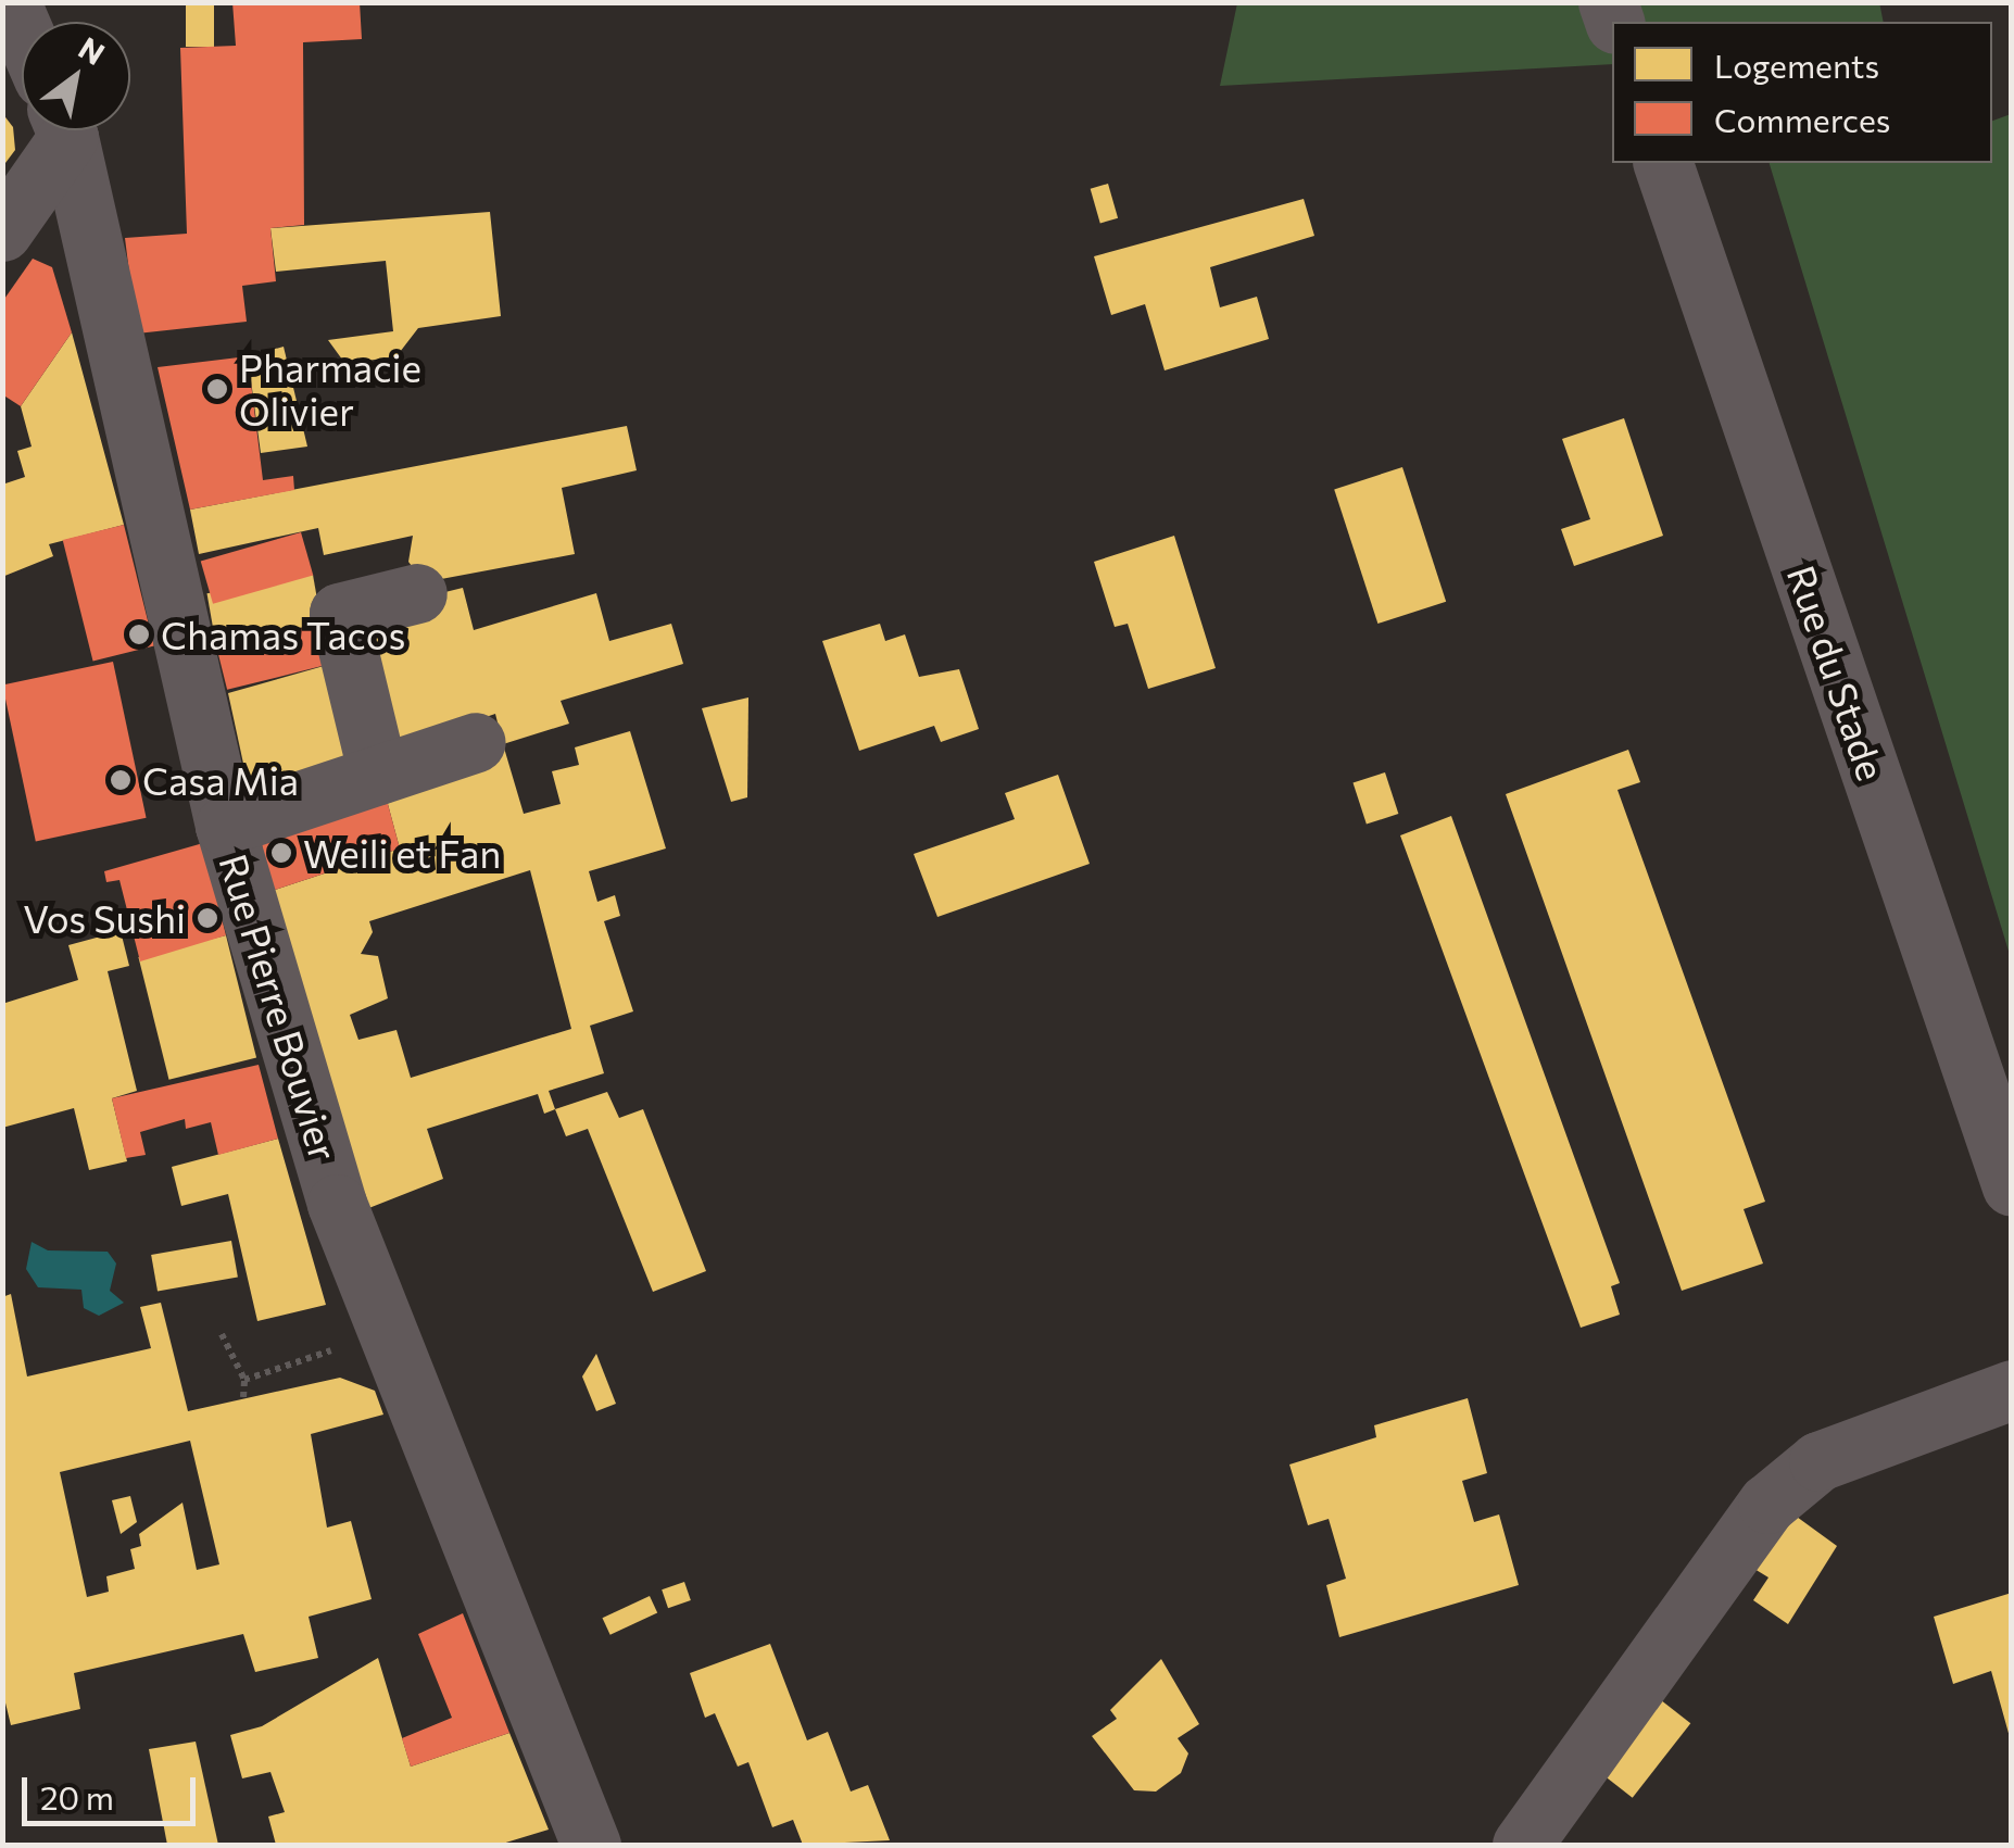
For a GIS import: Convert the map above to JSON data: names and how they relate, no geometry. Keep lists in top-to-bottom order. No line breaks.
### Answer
{"streets":{"street":["Rue du Stade","Rue Pierre Bouvier"]},"places":["Pharmacie Olivier","Chamas Tacos","Casa Mia","Weili et Fan","Vos Sushi"],"legend":["Logements","Commerces"],"scale_bar":"20 m","north":"top right"}
